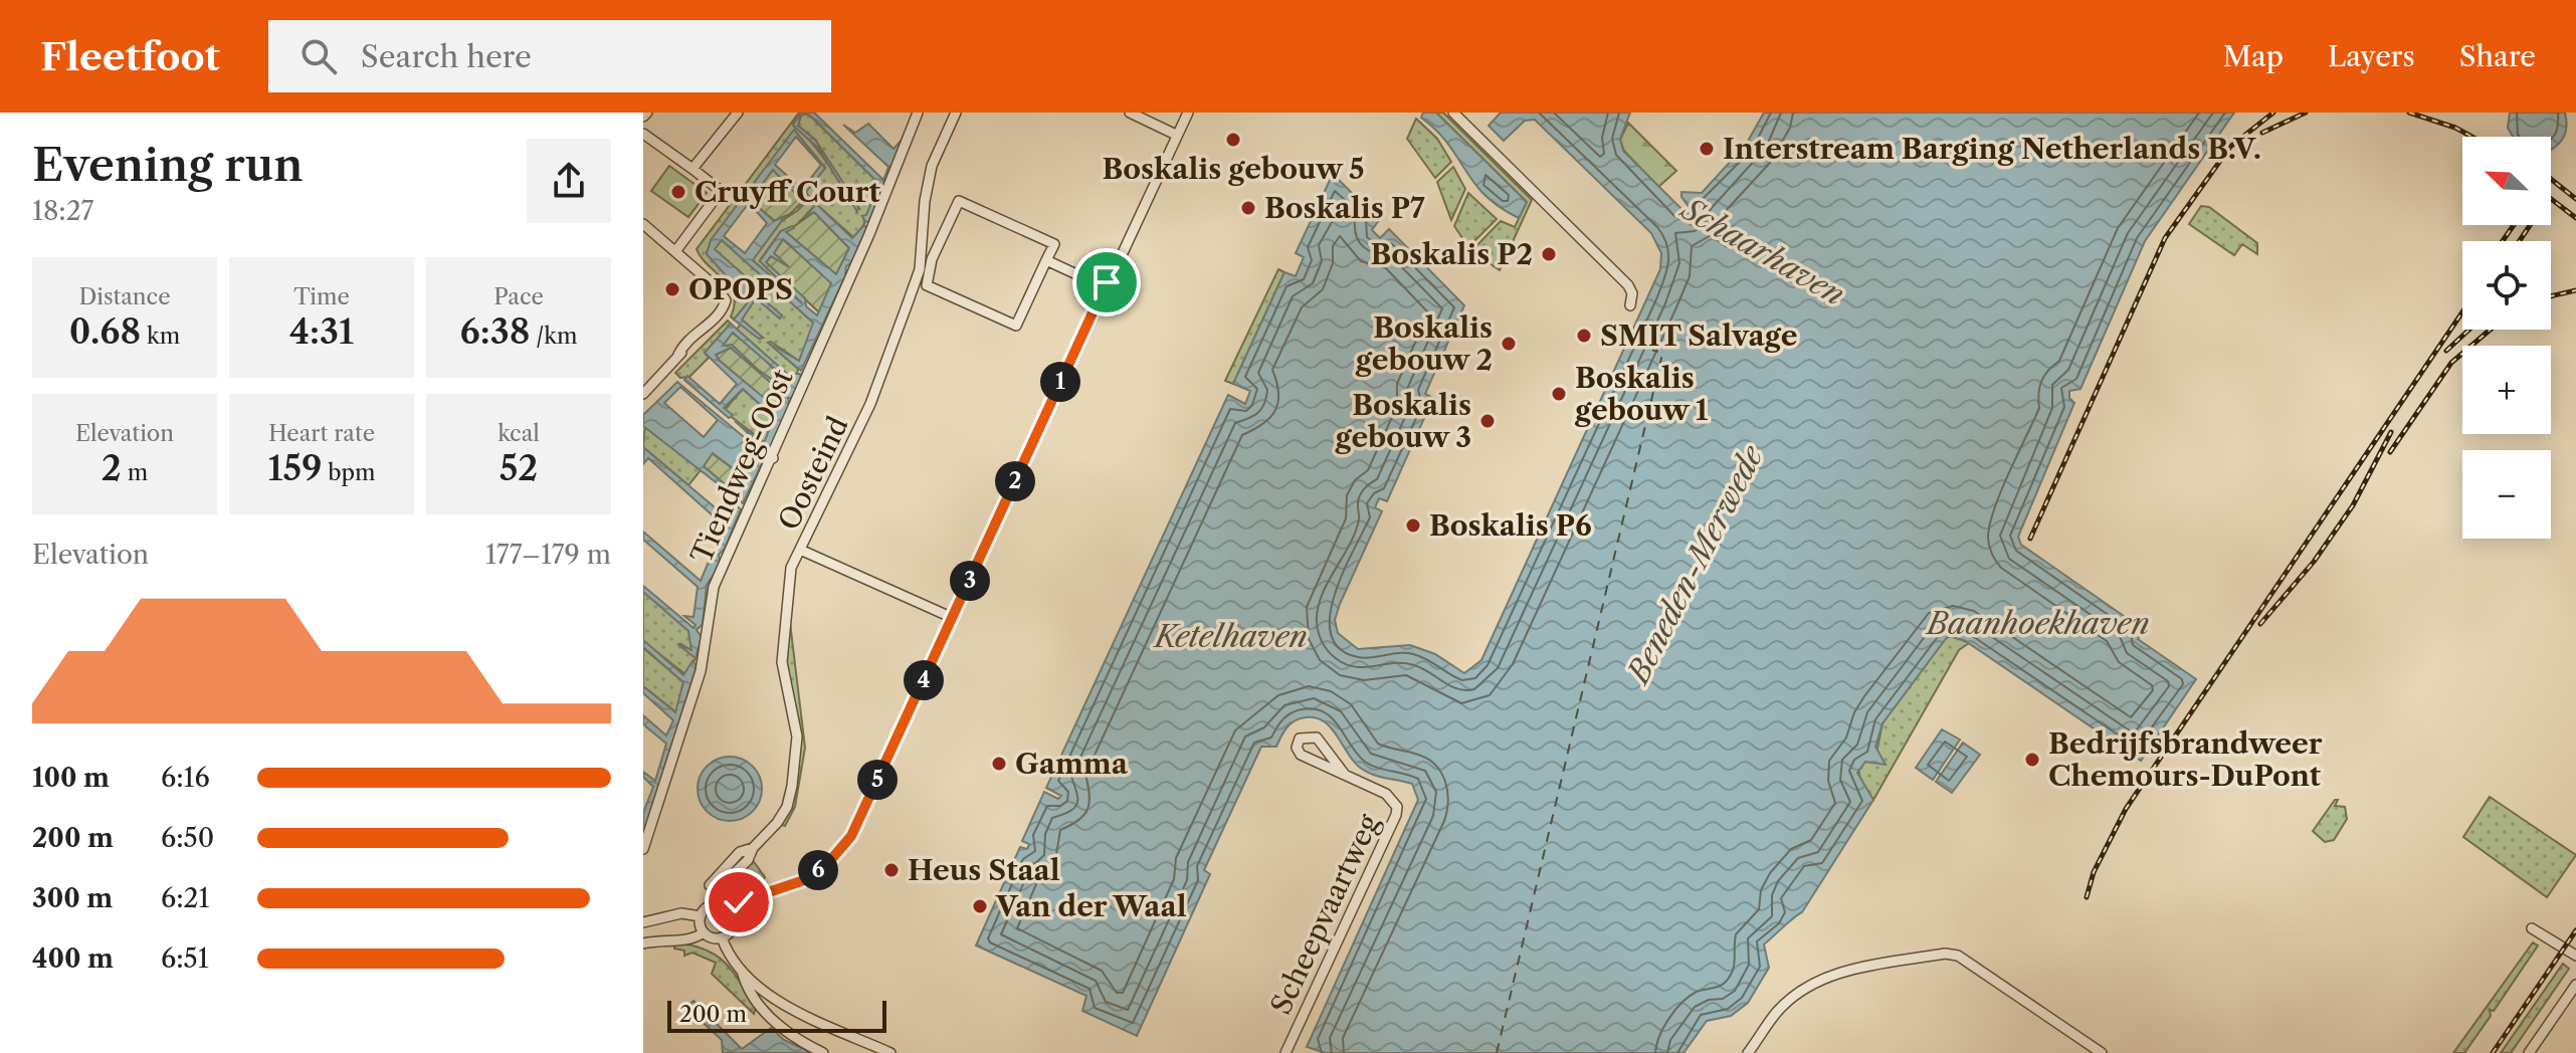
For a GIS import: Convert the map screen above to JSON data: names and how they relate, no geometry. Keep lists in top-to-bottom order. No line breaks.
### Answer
{"streets":{"street":["Tiendweg-Oost","Oosteind","Scheepvaartweg"]},"water":["Schaarhaven","Beneden-Merwede","Baanhoekhaven","Ketelhaven"],"places":["Boskalis gebouw 5","Interstream Barging Netherlands B.V.","Cruyff Court","Boskalis P7","Boskalis P2","OPOPS","SMIT Salvage","Boskalis gebouw 2","Boskalis gebouw 1","Boskalis gebouw 3","Boskalis P6","Bedrijfsbrandweer Chemours-DuPont","Gamma","Heus Staal","Van der Waal"],"scale_bar":"200 m","north":"top left","page":{"header":"Fleetfoot","search":"Search here","nav":["Map","Layers","Share"],"heading":["Evening run","18:27"],"map_buttons":["+","−"],"stats":[["Distance","0.68 km"],["Time","4:31"],["Pace","6:38 /km"],["Elevation","2 m"],["Heart rate","159 bpm"],["kcal","52"]],"pins":["1","2","3","4","5","6"],"chart":["Elevation","177–179 m"],"list":[{"name":"100 m","note":"6:16"},{"name":"200 m","note":"6:50"},{"name":"300 m","note":"6:21"},{"name":"400 m","note":"6:51"}],"scale":"200 m"}}
